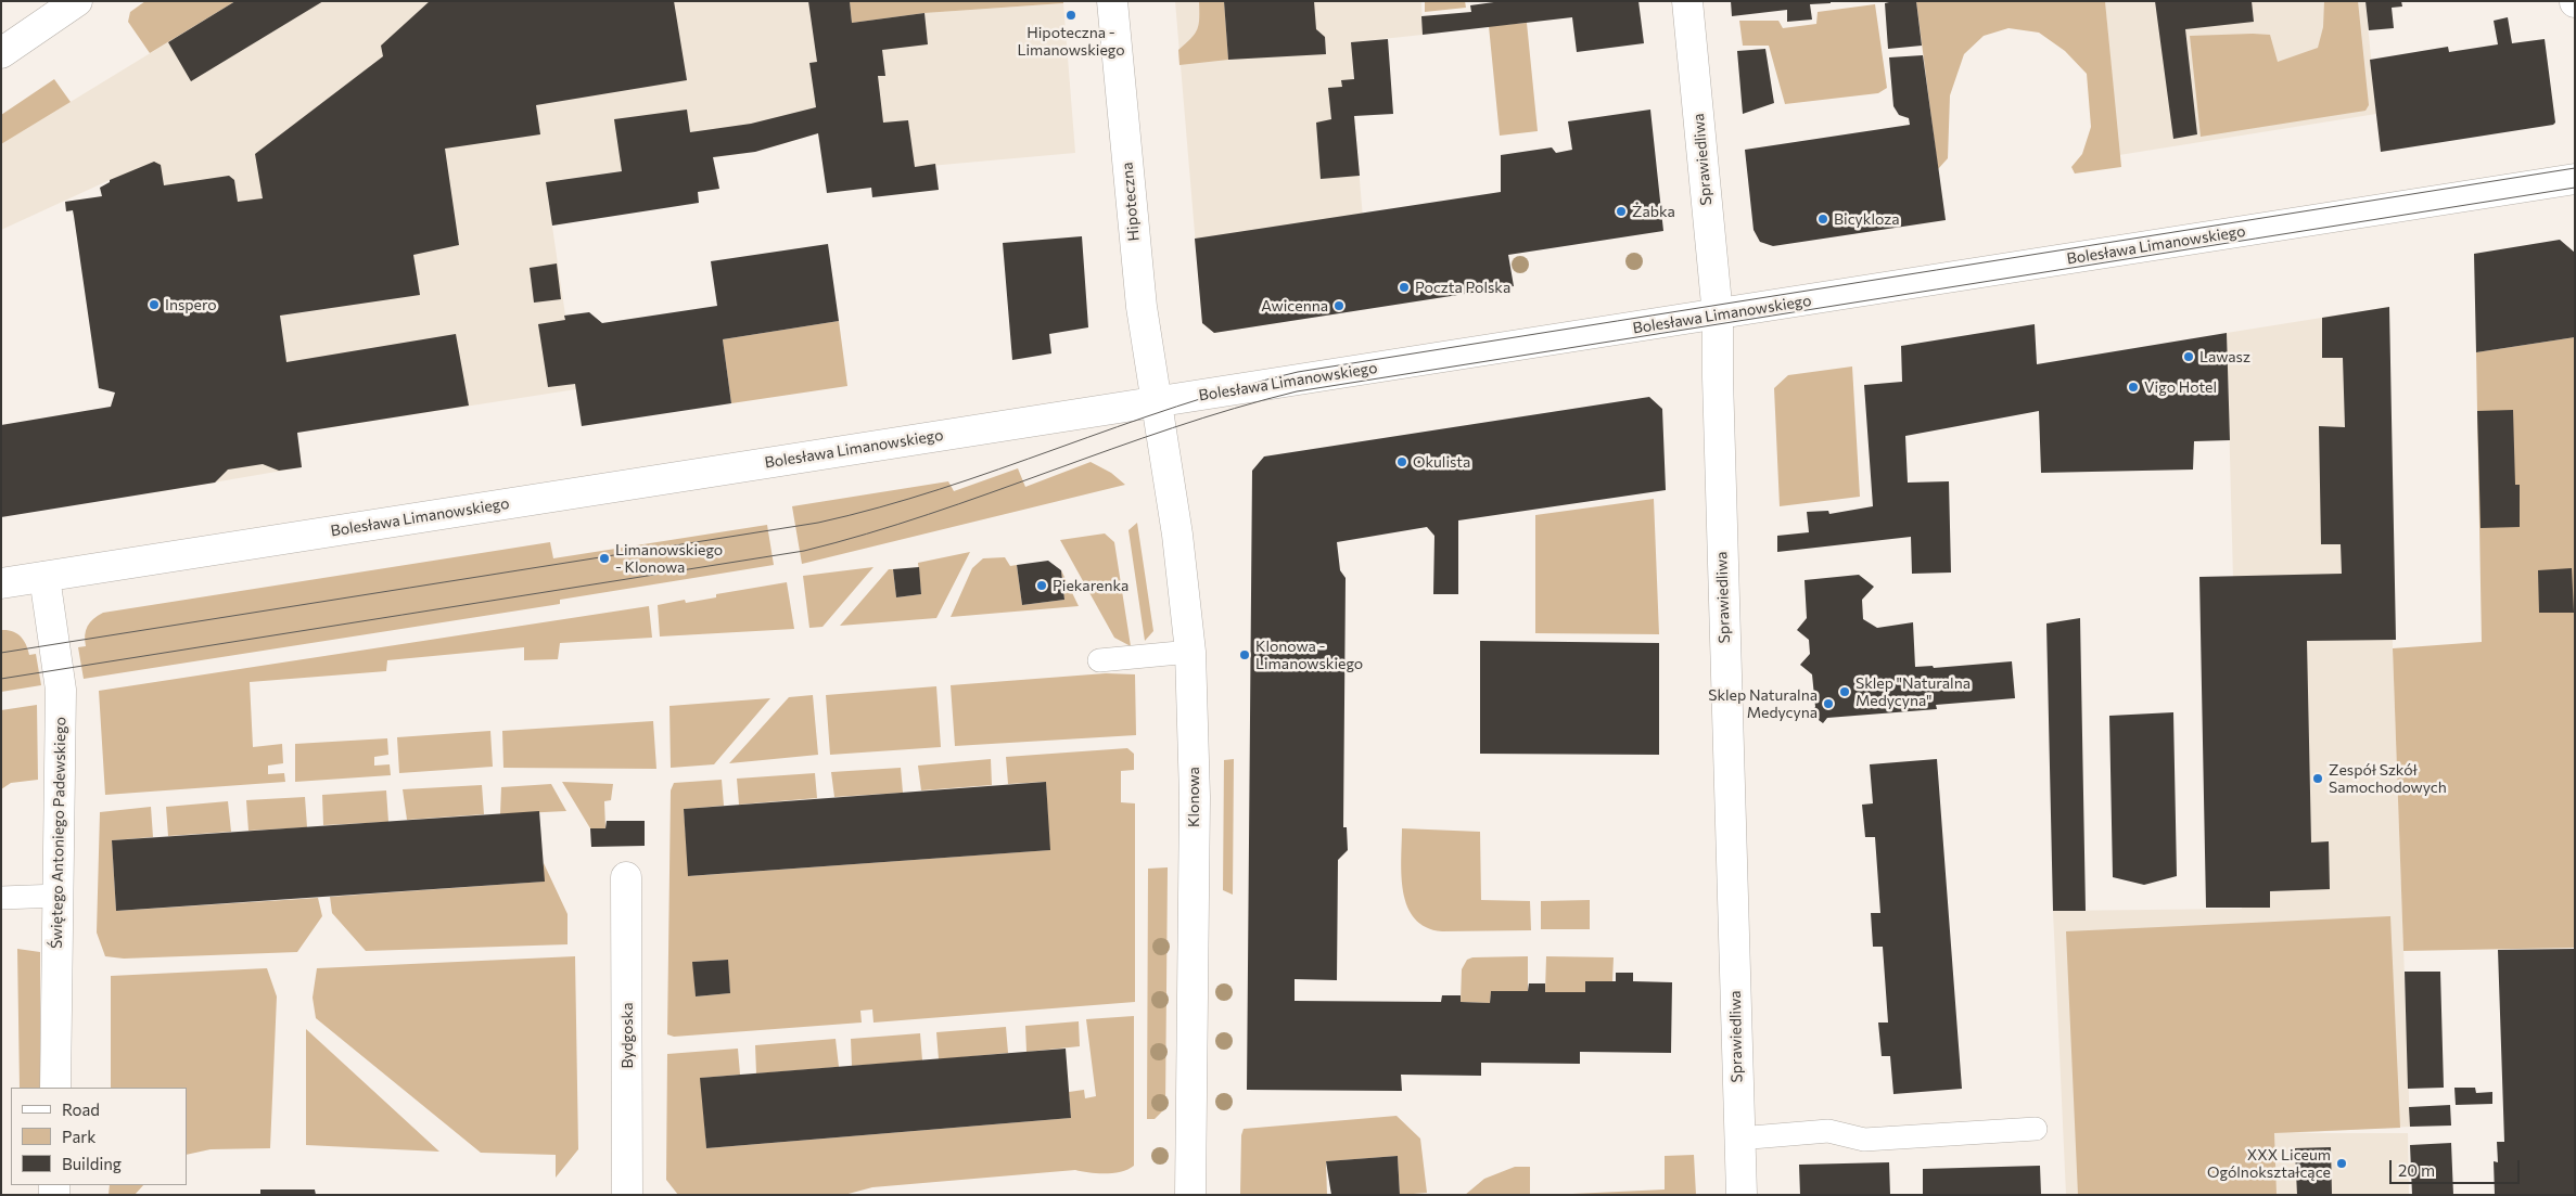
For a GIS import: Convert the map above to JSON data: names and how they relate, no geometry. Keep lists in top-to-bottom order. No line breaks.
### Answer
{"streets":{"street":["Sprawiedliwa","Hipoteczna","Bolesława Limanowskiego","Klonowa","Świętego Antoniego Padewskiego","Bydgoska"]},"crossings":[["Sprawiedliwa","Bolesława Limanowskiego"],["Hipoteczna","Bolesława Limanowskiego"],["Hipoteczna","Klonowa"],["Bolesława Limanowskiego","Klonowa"],["Bolesława Limanowskiego","Świętego Antoniego Padewskiego"]],"places":["Hipoteczna - Limanowskiego","Żabka","Bicykloza","Poczta Polska","Inspero","Awicenna","Lawasz","Vigo Hotel","Okulista","Limanowskiego - Klonowa","Piekarenka","Klonowa - Limanowskiego","Sklep \"Naturalna Medycyna\"","Sklep Naturalna Medycyna","Zespół Szkół Samochodowych","XXX Liceum Ogólnokształcące"],"legend":["Road","Park","Building"],"scale_bar":"20 m"}
